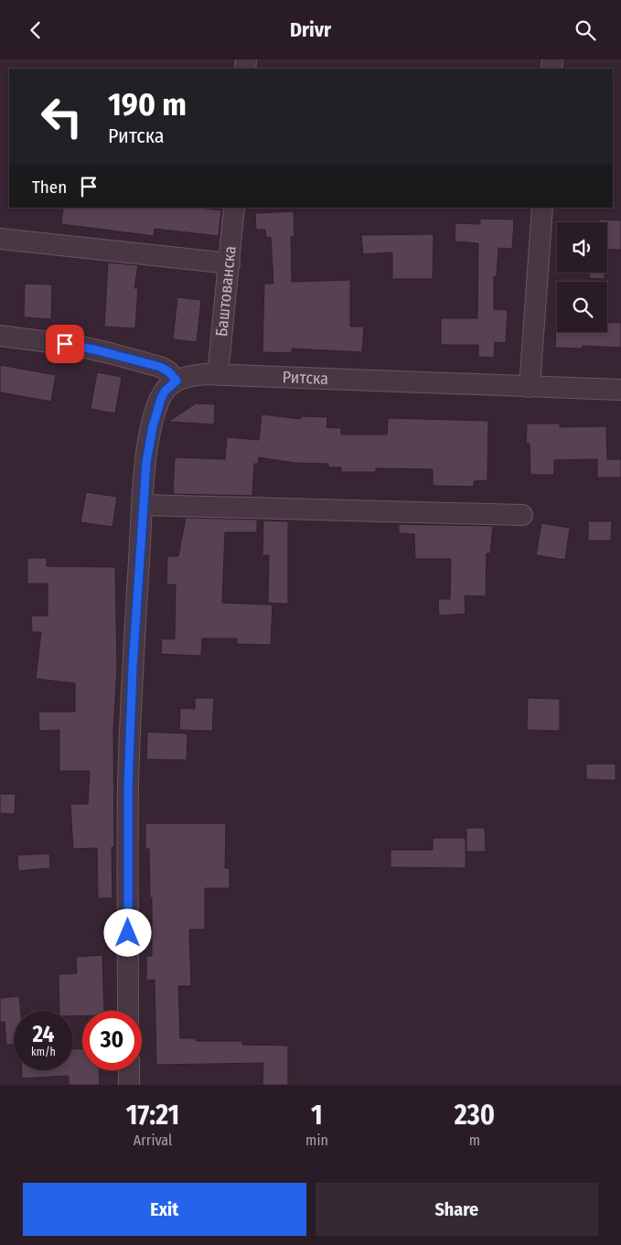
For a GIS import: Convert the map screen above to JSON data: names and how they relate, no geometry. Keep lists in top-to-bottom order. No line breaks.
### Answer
{"streets":{"street":["Баштованска","Ритска"]},"crossings":[["Баштованска","Ритска"]],"page":{"header":"Drivr","turn":["190 m","Ритска"],"then":"Then","speed":"24 km/h","limit":"30","eta":["17:21","Arrival","1","min","230","m"],"buttons":["Exit","Share"]}}
